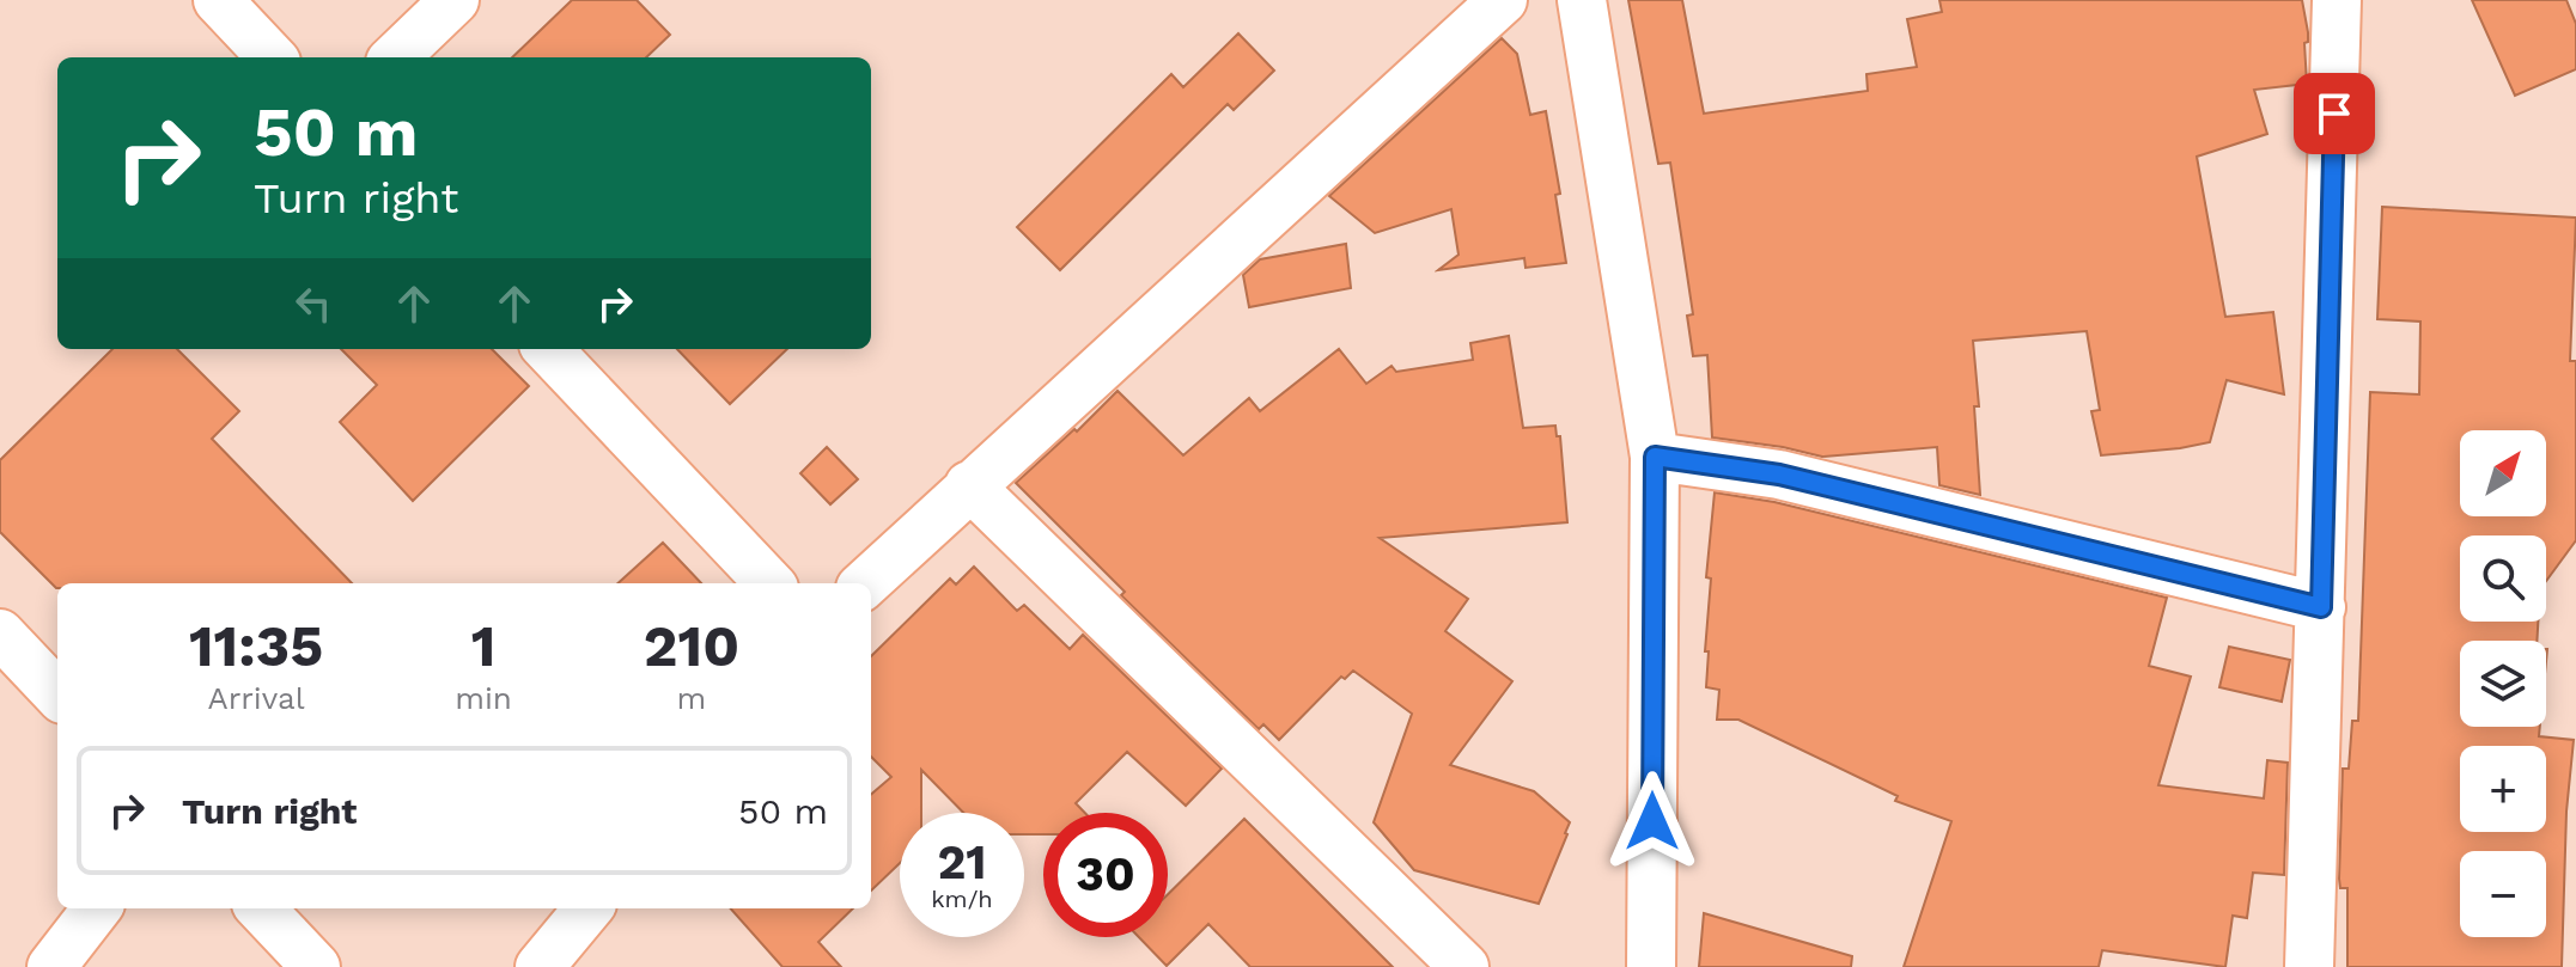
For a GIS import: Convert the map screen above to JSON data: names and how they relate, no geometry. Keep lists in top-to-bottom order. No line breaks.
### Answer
{"north":"top right","page":{"turn":["50 m","Turn right"],"map_buttons":["+","−"],"eta":["11:35","Arrival","1","min","210","m"],"list":[{"name":"Turn right","value":"50 m"}],"speed":"21 km/h","limit":"30"}}
